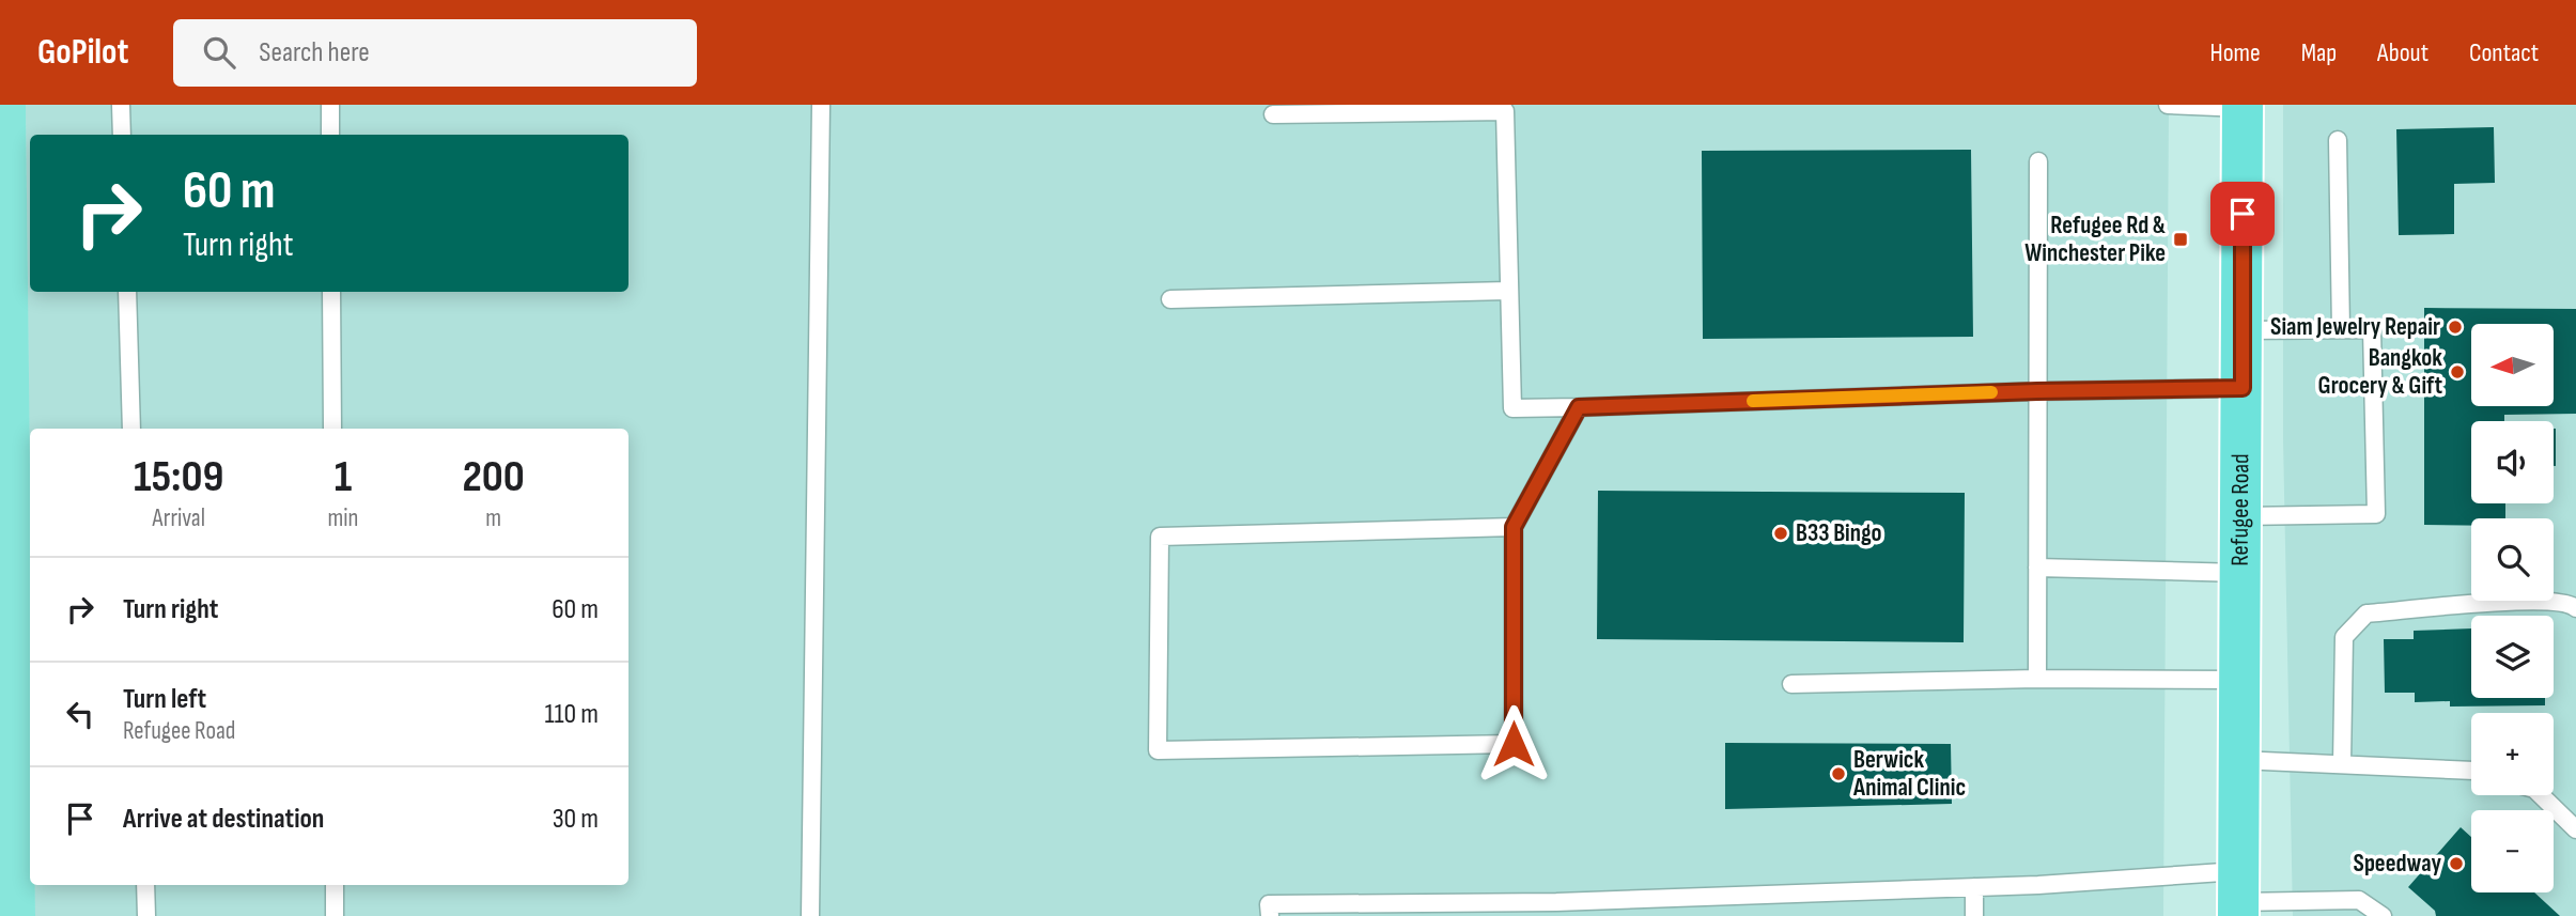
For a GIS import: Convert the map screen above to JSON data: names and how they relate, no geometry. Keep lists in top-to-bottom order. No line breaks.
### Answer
{"streets":{"main road":["Refugee Road"]},"places":{"transit":["Refugee Rd & Winchester Pike"],"other":["Siam Jewelry Repair","Bangkok Grocery & Gift","B33 Bingo","Berwick Animal Clinic","Speedway"]},"north":"left","page":{"header":"GoPilot","search":"Search here","nav":["Home","Map","About","Contact"],"turn":["60 m","Turn right"],"map_buttons":["+","−"],"eta":["15:09","Arrival","1","min","200","m"],"list":[{"name":"Turn right","value":"60 m"},{"name":"Turn left","note":"Refugee Road","value":"110 m"},{"name":"Arrive at destination","value":"30 m"}]}}
